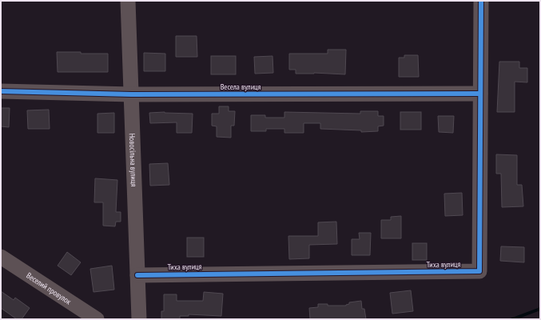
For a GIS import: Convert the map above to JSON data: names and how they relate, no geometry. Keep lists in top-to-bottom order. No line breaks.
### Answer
{"streets":{"street":["Весела вулиця","Новосільна вулиця","Тиха вулиця","Веселий провулок"]},"crossings":[["Весела вулиця","Новосільна вулиця"],["Весела вулиця","Тиха вулиця"],["Новосільна вулиця","Тиха вулиця"]]}
